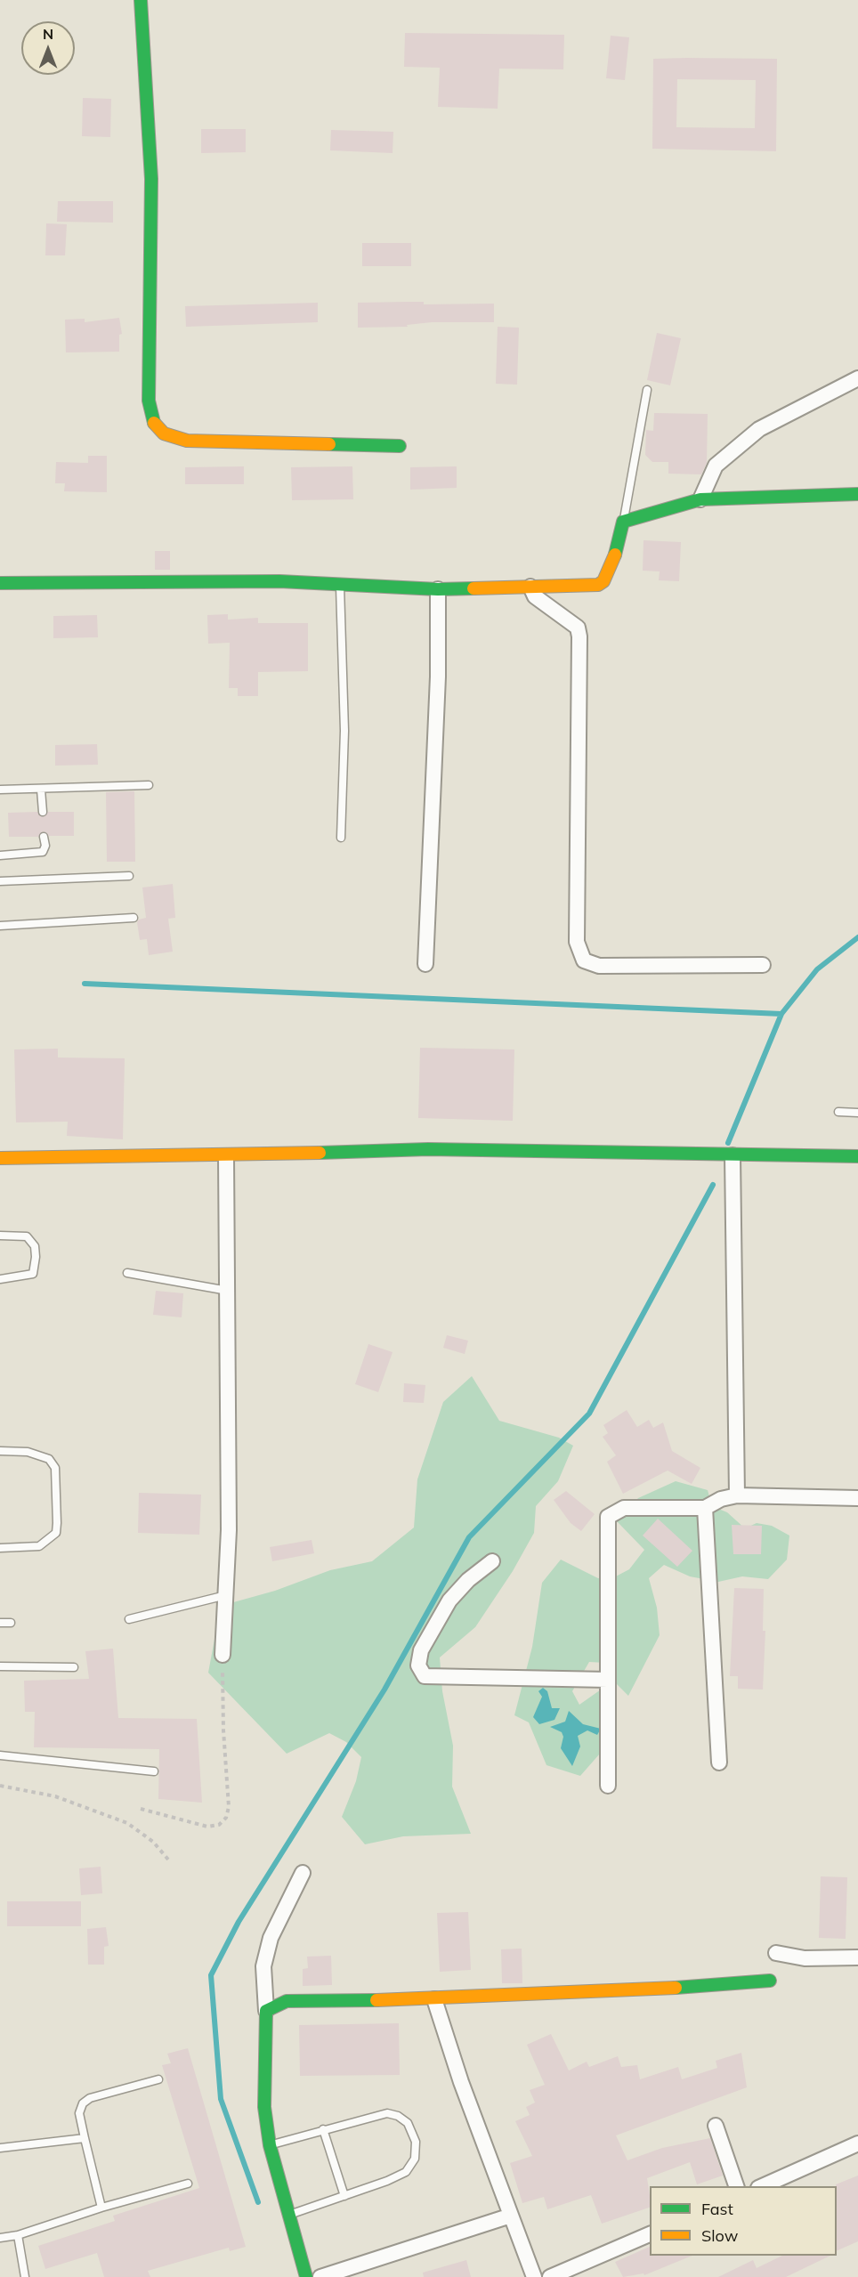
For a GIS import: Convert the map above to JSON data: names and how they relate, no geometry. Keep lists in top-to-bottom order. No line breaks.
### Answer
{"legend":["Fast","Slow"],"north":"top"}
